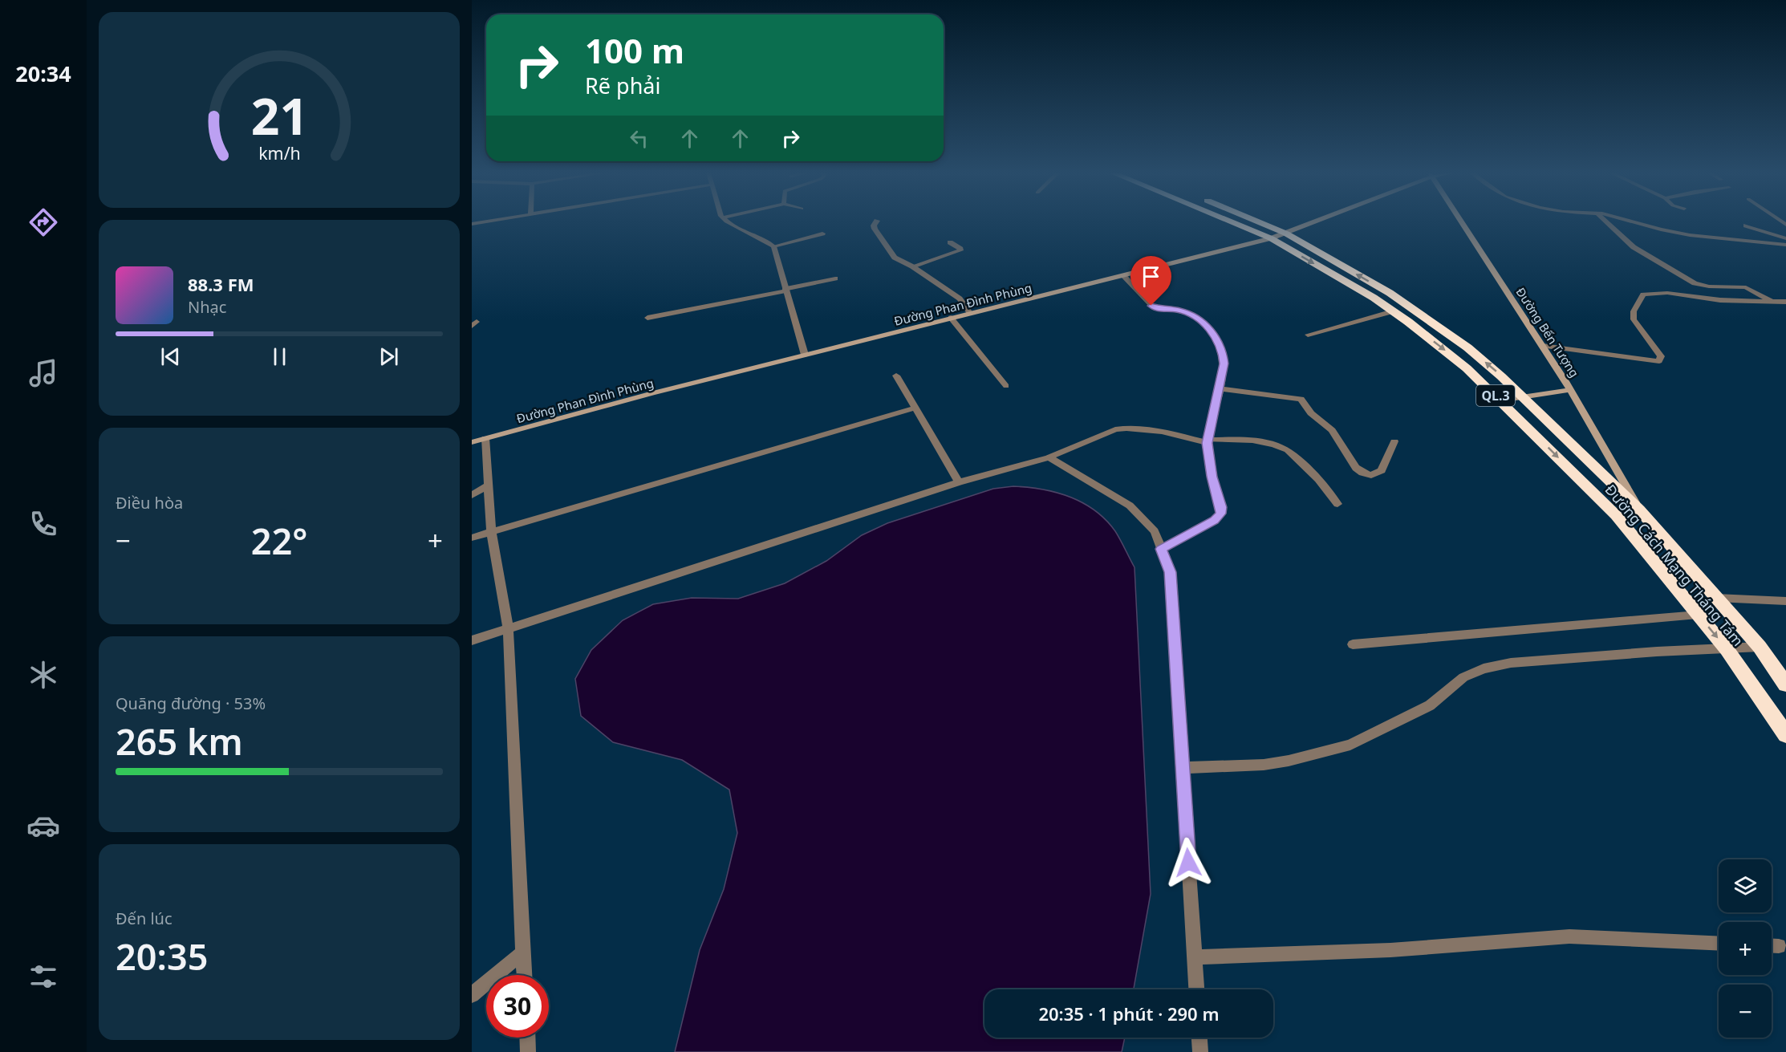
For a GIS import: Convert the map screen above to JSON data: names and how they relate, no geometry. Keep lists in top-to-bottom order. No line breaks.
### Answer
{"streets":{"highway":["QL.3","Đường Cách Mạng Tháng Tám"],"street":["Đường Phan Đình Phùng","Đường Bến Tượng"]},"crossings":[["Đường Phan Đình Phùng","Đường Cách Mạng Tháng Tám"],["Đường Bến Tượng","Đường Cách Mạng Tháng Tám"]],"page":{"tabs":"20:34","turn":["100 m","Rẽ phải"],"song":["88.3 FM","Nhạc"],"tile":["Điều hòa",["Quãng đường · 53%","265 km"],["Đến lúc","20:35"]],"heat":["−","22°","+"],"map_buttons":["+","−"],"limit":"30","trip":"20:35 · 1 phút · 290 m","gauge":["21","km/h"]}}
